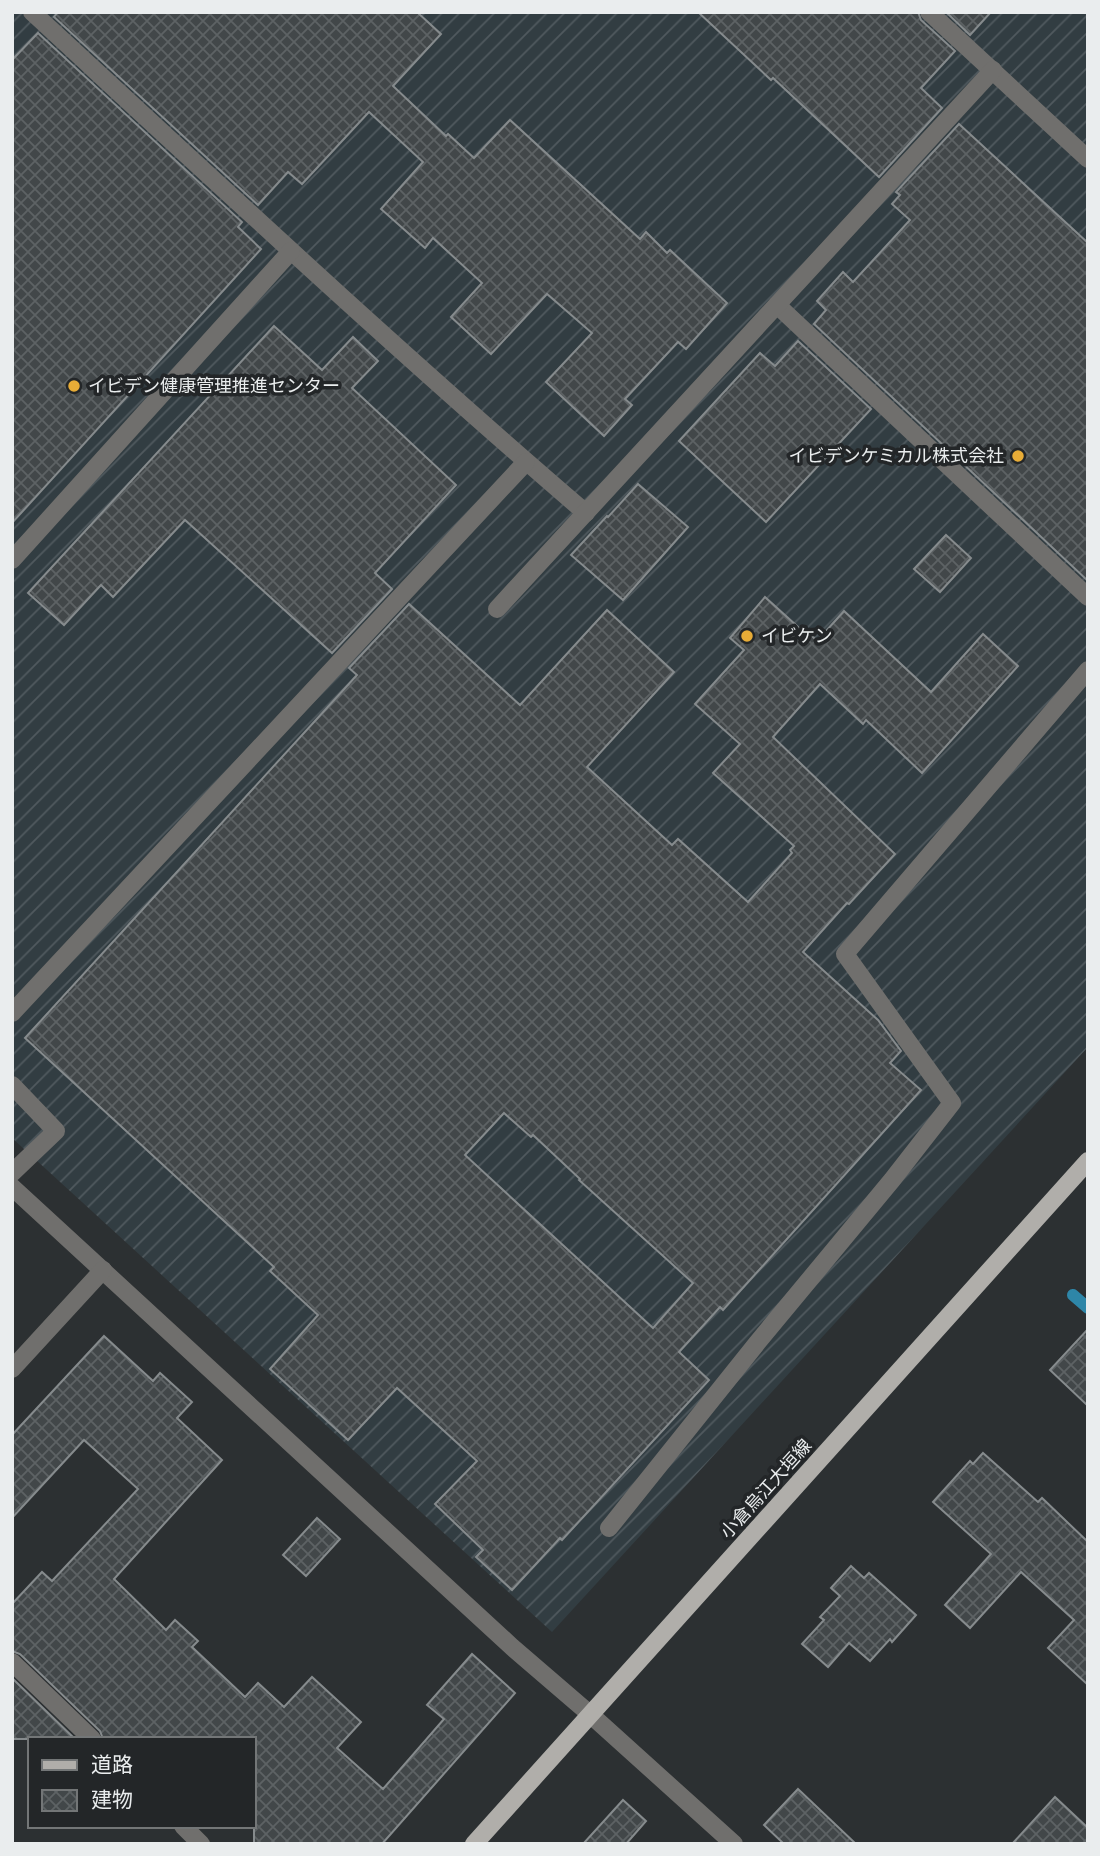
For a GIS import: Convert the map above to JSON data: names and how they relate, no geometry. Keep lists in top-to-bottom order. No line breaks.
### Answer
{"streets":{"main road":["小倉烏江大垣線"]},"places":["イビデン健康管理推進センター","イビデンケミカル株式会社","イビケン"],"legend":["道路","建物"]}
